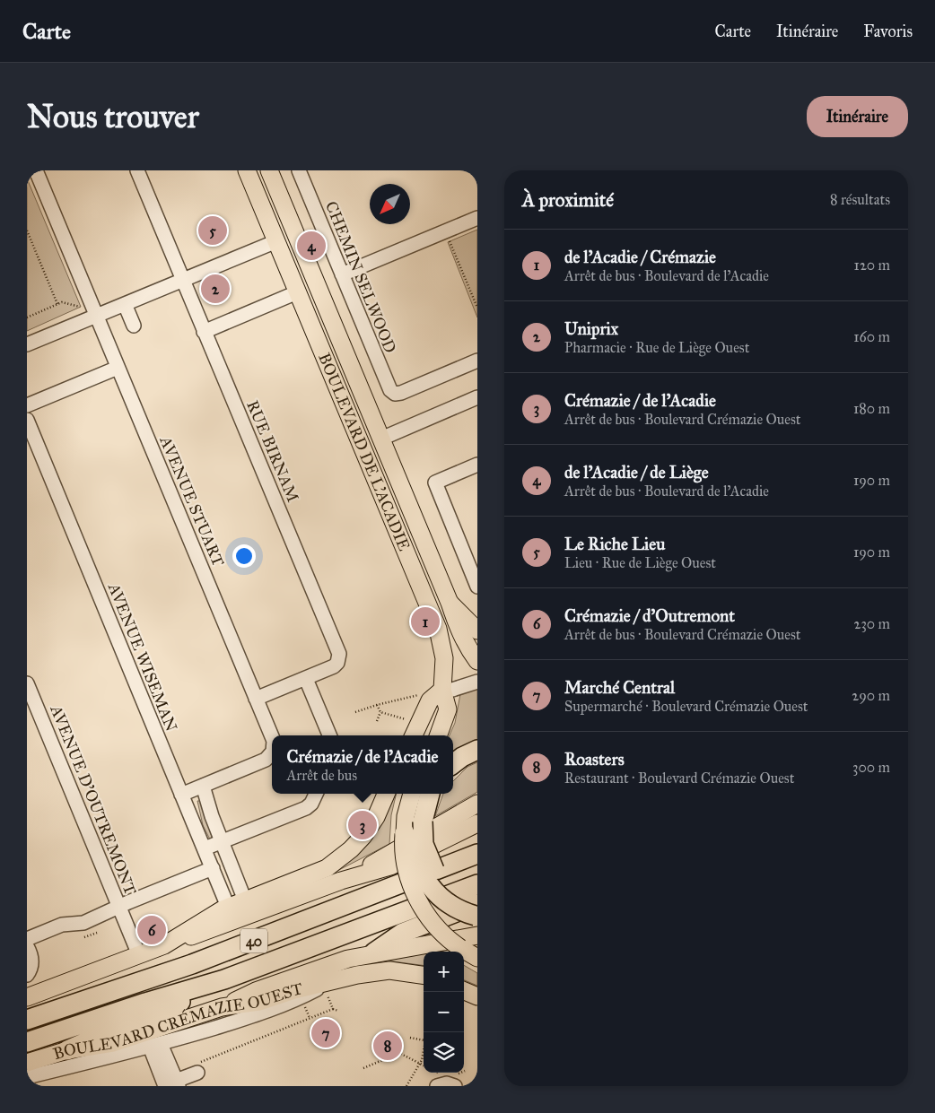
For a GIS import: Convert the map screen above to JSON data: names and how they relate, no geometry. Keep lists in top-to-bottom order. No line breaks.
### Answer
{"streets":{"highway":["40"],"main road":["BOULEVARD DE L'ACADIE","BOULEVARD CRÉMAZIE OUEST"],"street":["CHEMIN SELWOOD","RUE BIRNAM","AVENUE STUART","AVENUE WISEMAN","AVENUE D'OUTREMONT"]},"crossings":[["RUE BIRNAM","AVENUE STUART"],["AVENUE STUART","AVENUE WISEMAN"]],"north":"bottom left","page":{"header":"Carte","nav":["Carte","Itinéraire","Favoris"],"buttons":"Itinéraire","title":"Nous trouver","heading":["À proximité","8 résultats"],"pins":["5","4","2","1","3","6","7","8"],"list":[{"mark":"1","name":"de l'Acadie / Crémazie","note":"Arrêt de bus · Boulevard de l'Acadie","value":"120 m"},{"mark":"2","name":"Uniprix","note":"Pharmacie · Rue de Liège Ouest","value":"160 m"},{"mark":"3","name":"Crémazie / de l'Acadie","note":"Arrêt de bus · Boulevard Crémazie Ouest","value":"180 m"},{"mark":"4","name":"de l'Acadie / de Liège","note":"Arrêt de bus · Boulevard de l'Acadie","value":"190 m"},{"mark":"5","name":"Le Riche Lieu","note":"Lieu · Rue de Liège Ouest","value":"190 m"},{"mark":"6","name":"Crémazie / d'Outremont","note":"Arrêt de bus · Boulevard Crémazie Ouest","value":"230 m"},{"mark":"7","name":"Marché Central","note":"Supermarché · Boulevard Crémazie Ouest","value":"290 m"},{"mark":"8","name":"Roasters","note":"Restaurant · Boulevard Crémazie Ouest","value":"300 m"}],"popup":["Crémazie / de l'Acadie","Arrêt de bus"],"map_buttons":["+","−"]}}
